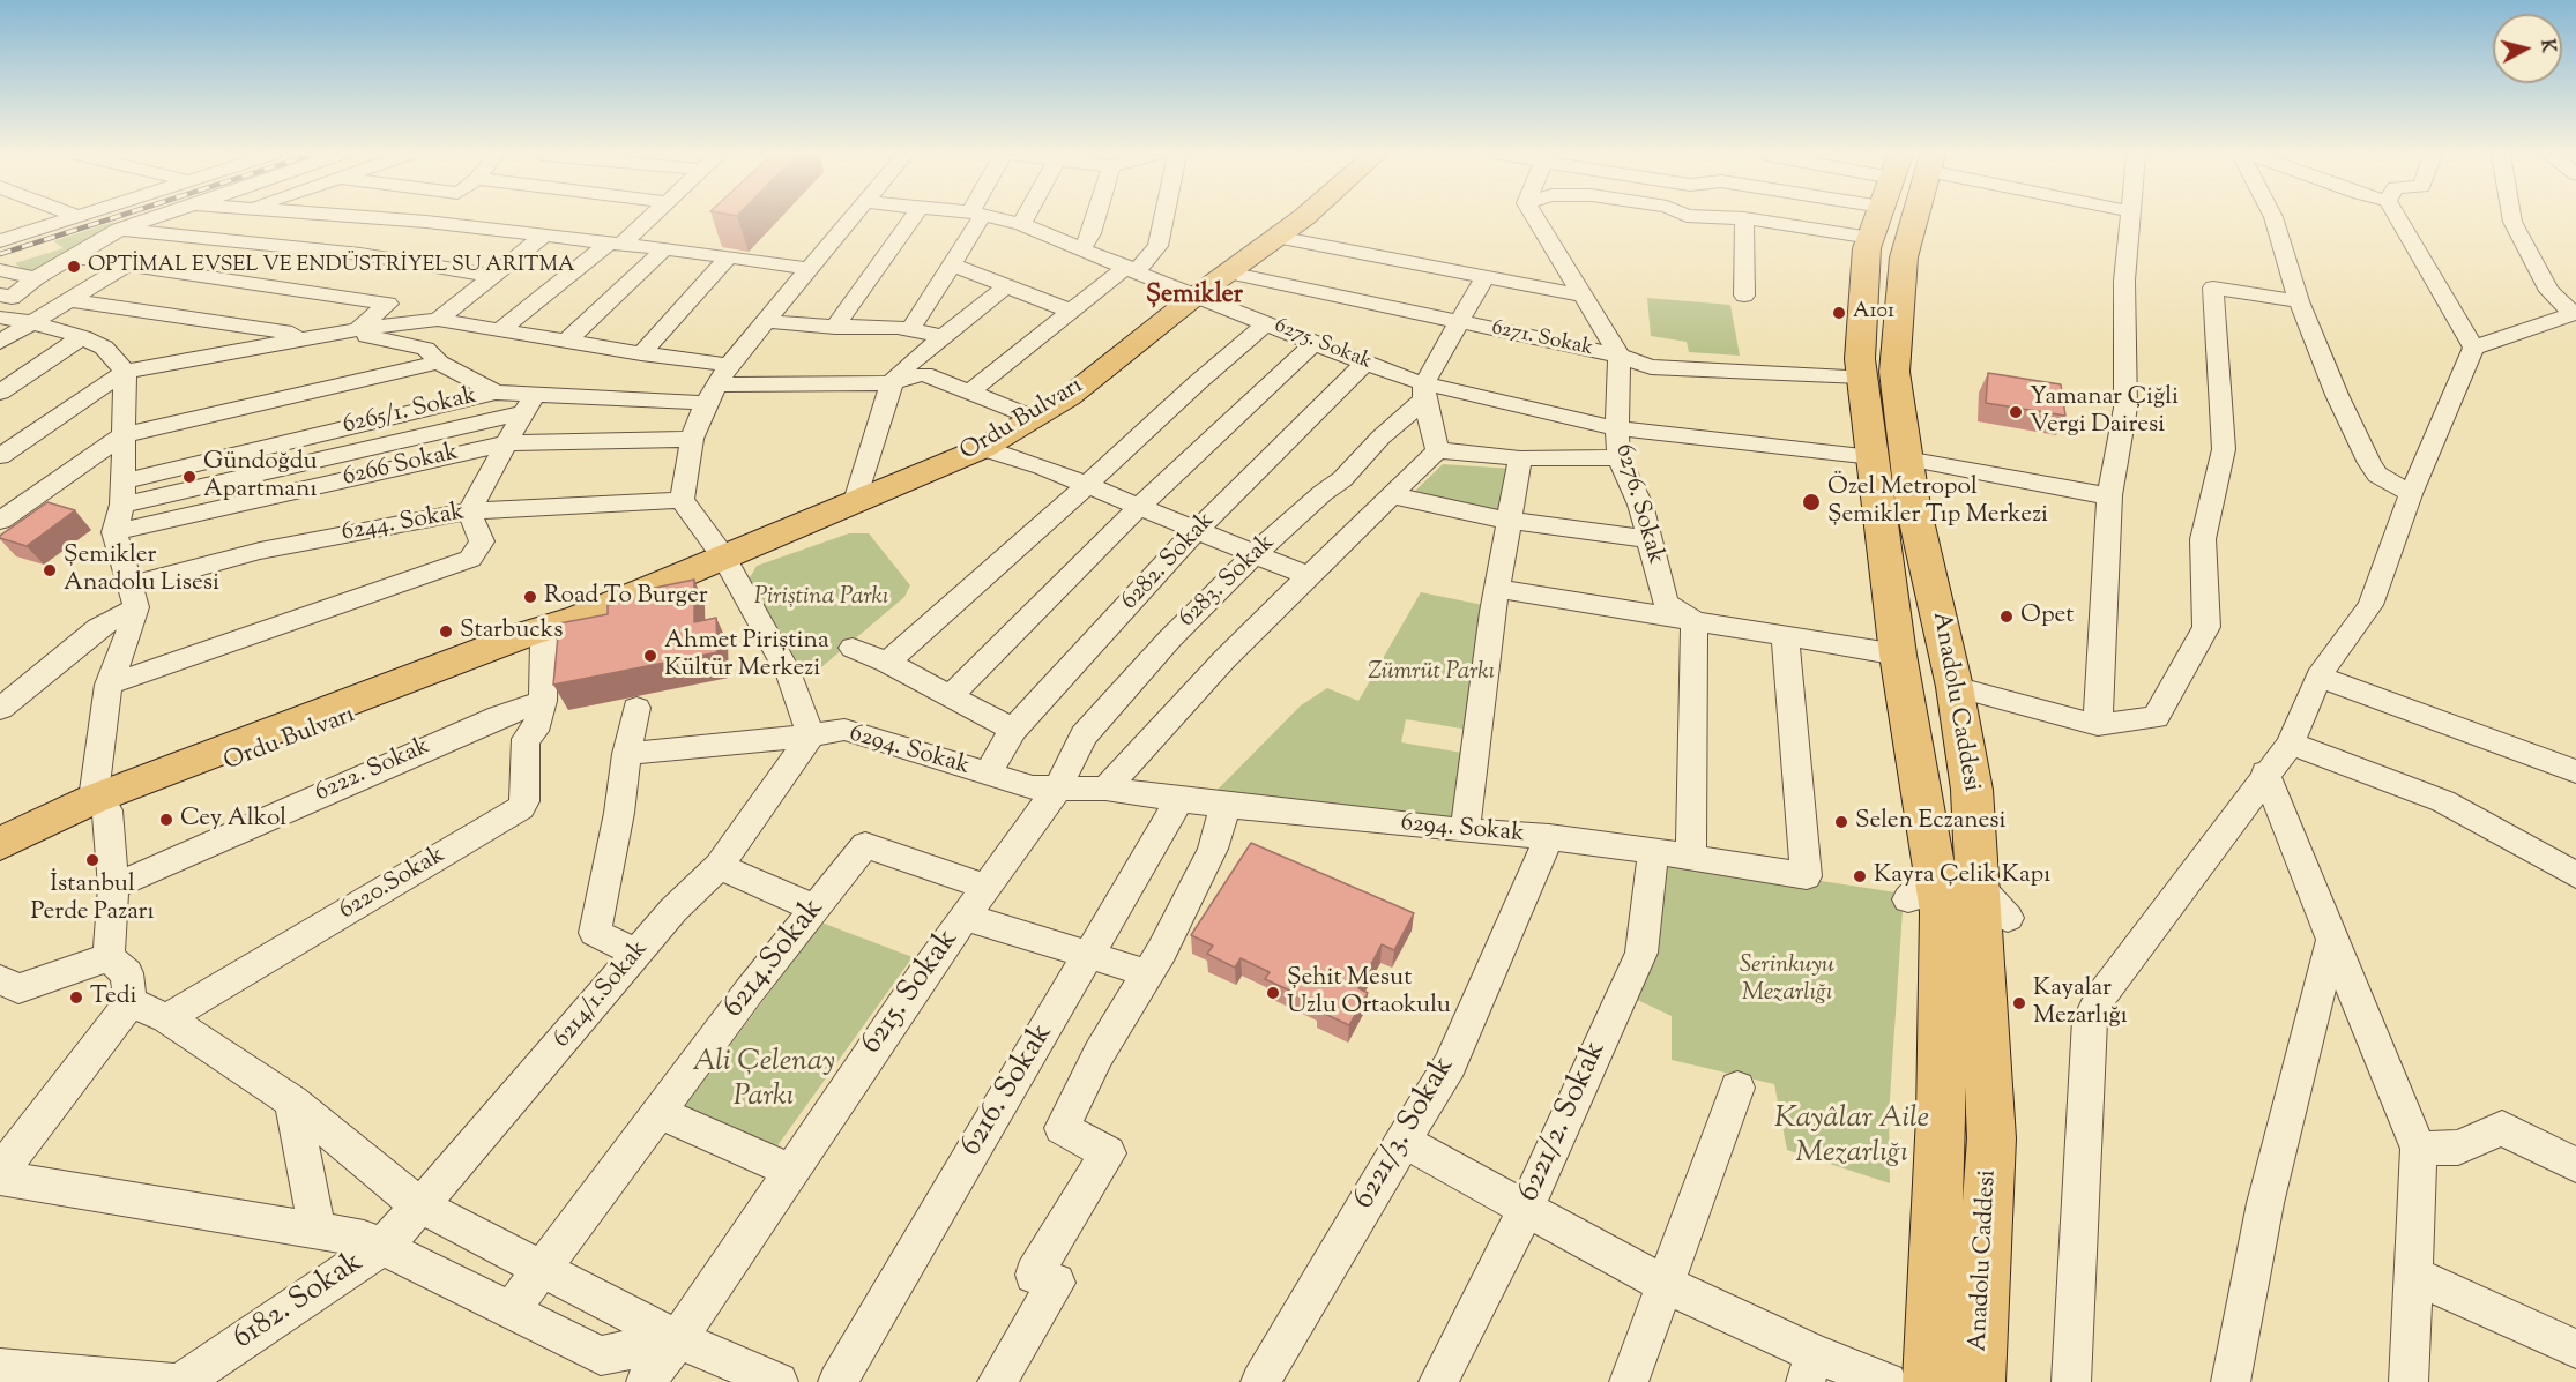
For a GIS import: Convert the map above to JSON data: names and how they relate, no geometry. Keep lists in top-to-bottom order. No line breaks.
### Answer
{"streets":{"highway":["Anadolu Caddesi"],"main road":["Ordu Bulvarı"],"street":["6271. Sokak","6275. Sokak","6265/1. Sokak","6266 Sokak","6276. Sokak","6244. Sokak","6282. Sokak","6283. Sokak","6294. Sokak","6222. Sokak","6220.Sokak","6214.Sokak","6215. Sokak","6214/1.Sokak","6216. Sokak","6221/2. Sokak","6221/3. Sokak","6182. Sokak"]},"crossings":[["6271. Sokak","Ordu Bulvarı"],["6271. Sokak","6276. Sokak"],["6271. Sokak","Anadolu Caddesi"],["6275. Sokak","Ordu Bulvarı"],["6275. Sokak","6276. Sokak"],["6275. Sokak","6282. Sokak"],["6275. Sokak","6283. Sokak"],["6275. Sokak","Anadolu Caddesi"],["6276. Sokak","Anadolu Caddesi"],["6276. Sokak","6294. Sokak"],["6282. Sokak","6294. Sokak"],["6283. Sokak","6294. Sokak"],["6283. Sokak","6215. Sokak"],["6294. Sokak","6215. Sokak"],["6294. Sokak","6214/1.Sokak"],["6294. Sokak","6216. Sokak"],["6294. Sokak","6221/2. Sokak"],["6294. Sokak","6221/3. Sokak"],["6222. Sokak","6220.Sokak"],["6214.Sokak","6215. Sokak"],["6214/1.Sokak","6182. Sokak"]],"districts":["Şemikler"],"parks":["Piriştina Parkı","Zümrüt Parkı","Serinkuyu Mezarlığı","Ali Çelenay Parkı","Kayâlar Aile Mezarlığı"],"places":["OPTİMAL EVSEL VE ENDÜSTRİYEL SU ARITMA","A101","Yamanar Çiğli Vergi Dairesi","Gündoğdu Apartmanı","Özel Metropol Şemikler Tıp Merkezi","Şemikler Anadolu Lisesi","Road To Burger","Opet","Starbucks","Ahmet Piriştina Kültür Merkezi","Cey Alkol","Selen Eczanesi","İstanbul Perde Pazarı","Kayra Çelik Kapı","Şehit Mesut Uzlu Ortaokulu","Tedi","Kayalar Mezarlığı"],"north":"right"}
